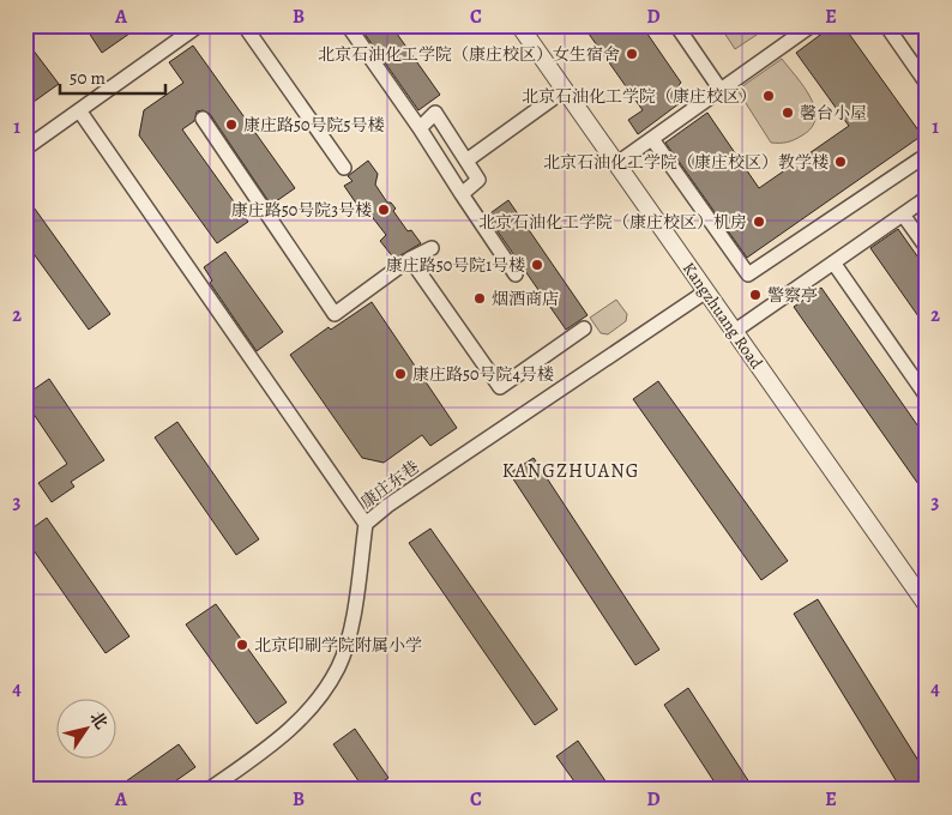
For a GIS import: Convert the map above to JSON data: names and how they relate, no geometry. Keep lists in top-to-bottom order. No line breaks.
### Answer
{"streets":{"street":["Kangzhuang Road","康庄东巷"]},"crossings":[["Kangzhuang Road","康庄东巷"]],"districts":["KANGZHUANG"],"places":["北京石油化工学院（康庄校区）女生宿舍","北京石油化工学院（康庄校区）","馨台小屋","康庄路50号院5号楼","北京石油化工学院（康庄校区）教学楼","康庄路50号院3号楼","北京石油化工学院（康庄校区）机房","康庄路50号院1号楼","警察亭","烟酒商店","康庄路50号院4号楼","北京印刷学院附属小学"],"scale_bar":"50 m","north":"top right","grid":{"columns":["A","B","C","D","E"],"rows":["1","2","3","4"]}}
